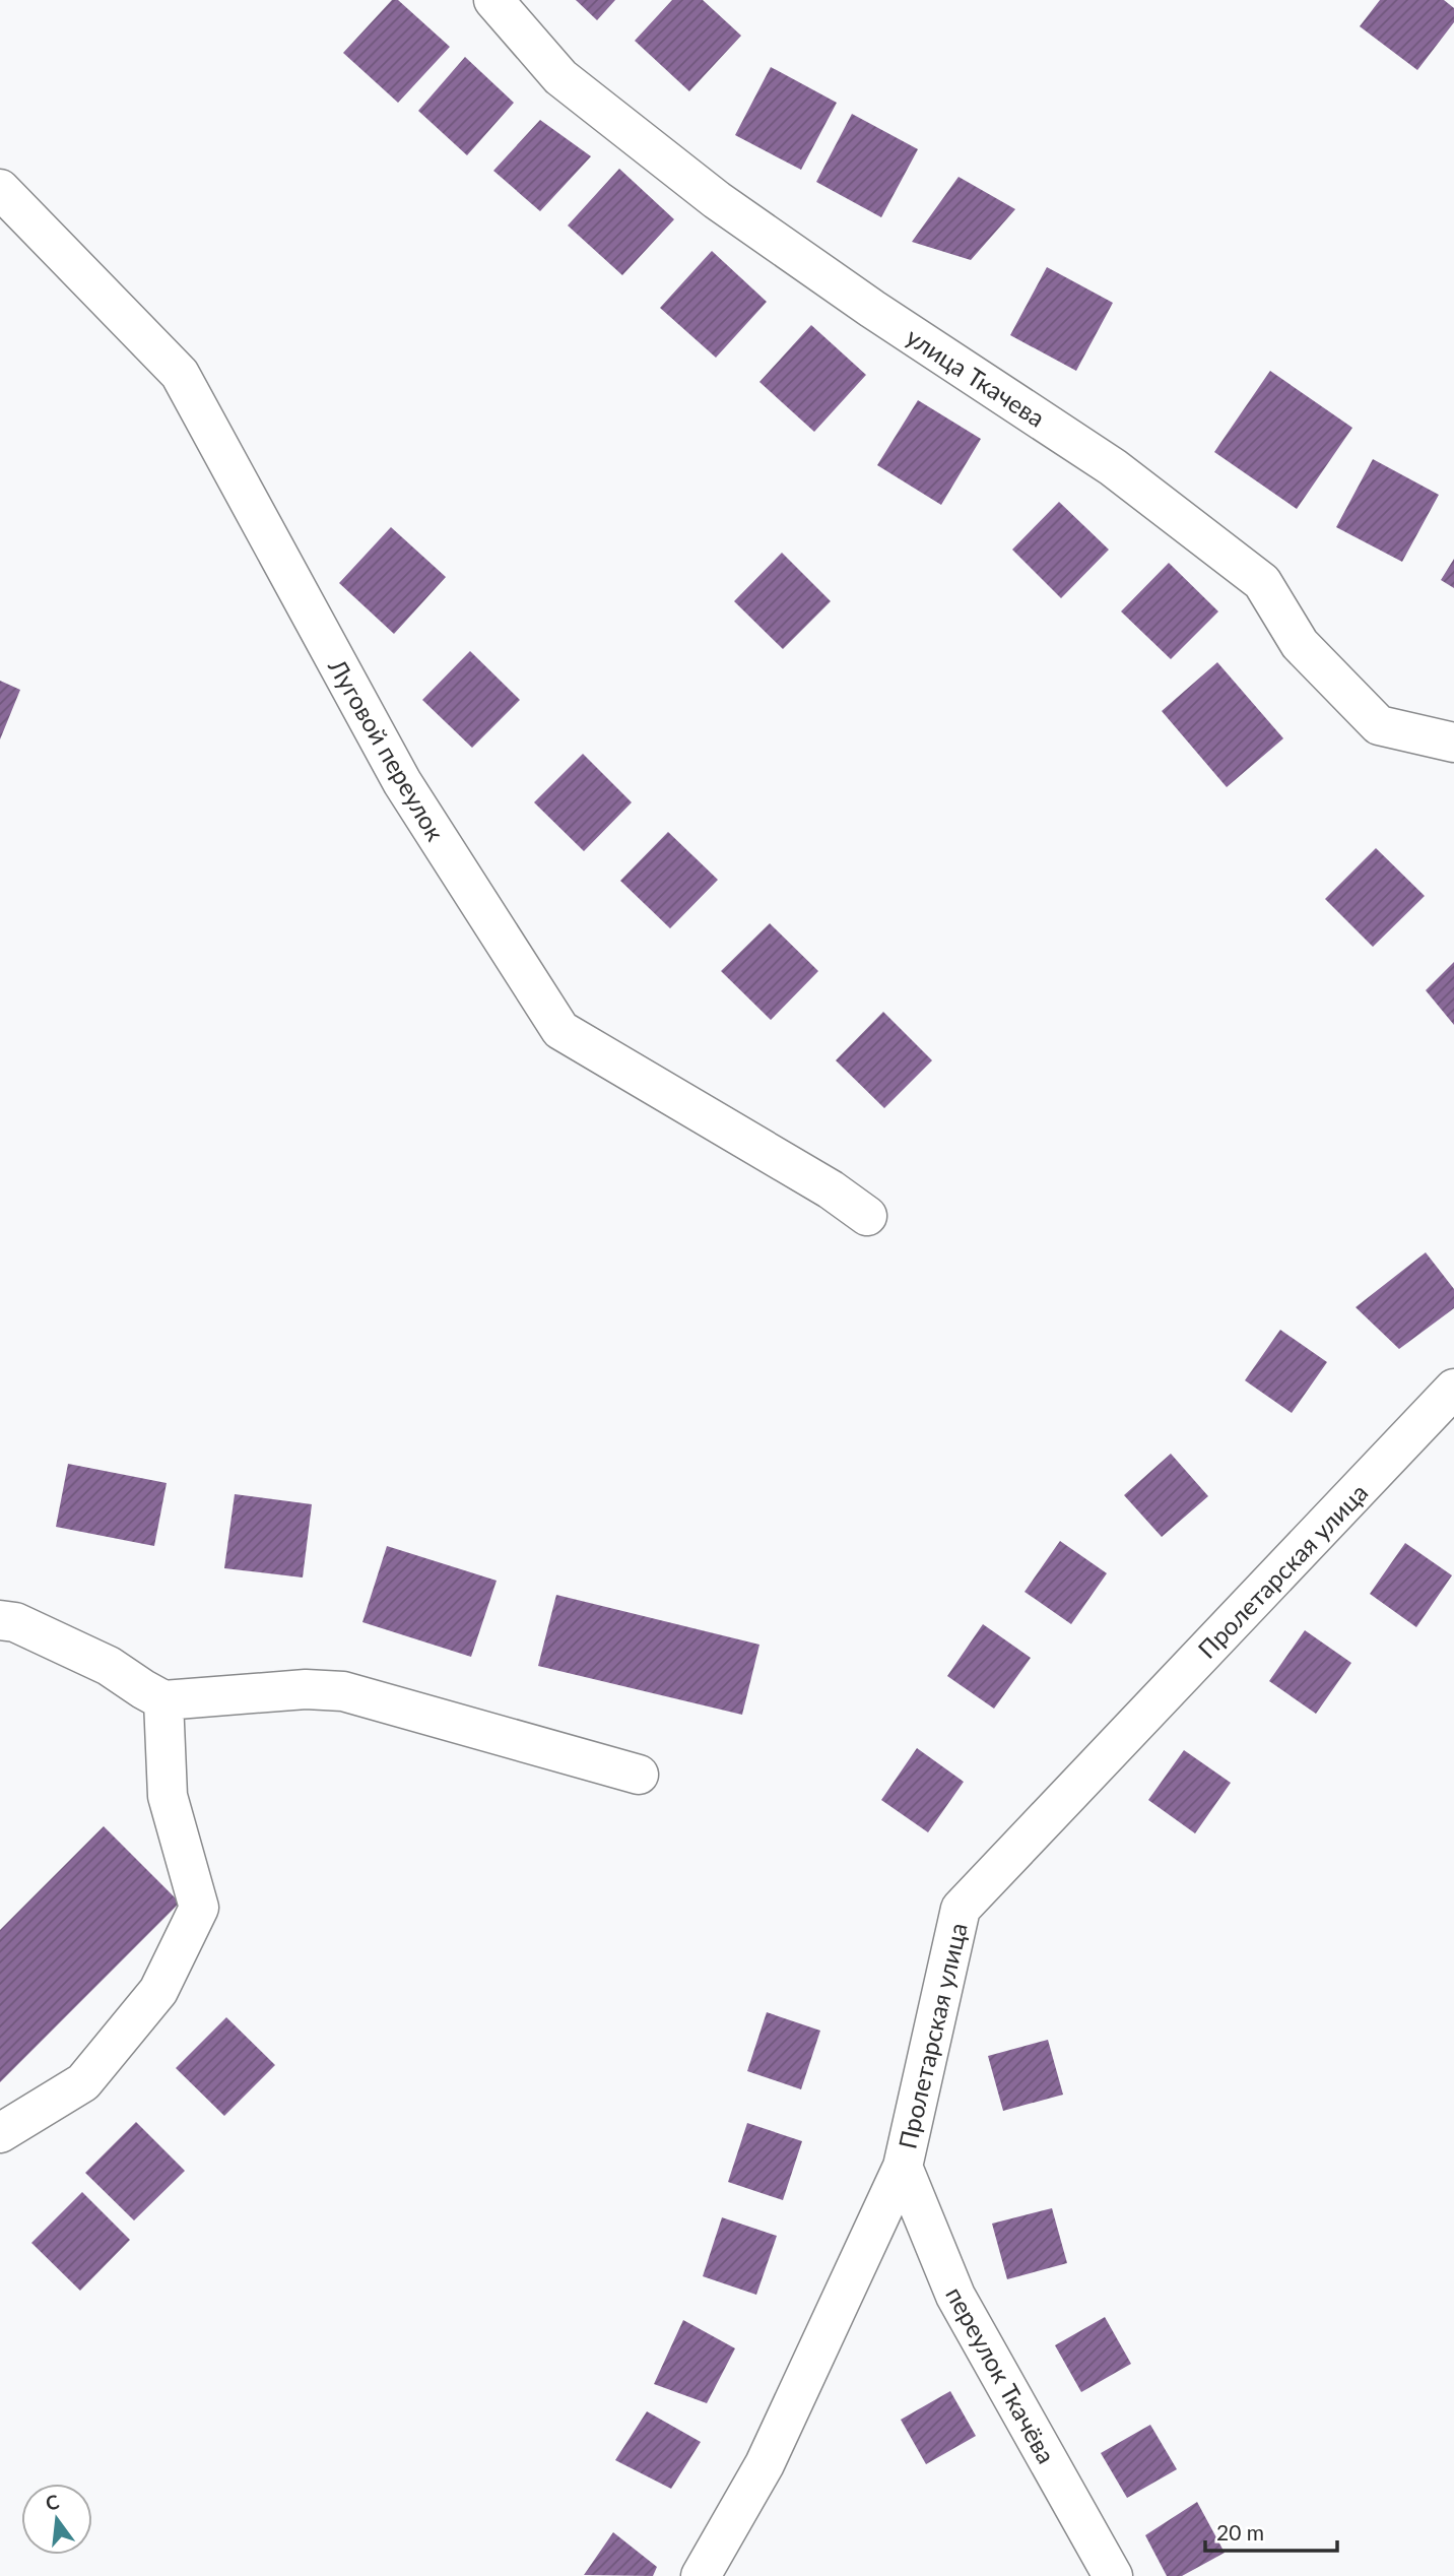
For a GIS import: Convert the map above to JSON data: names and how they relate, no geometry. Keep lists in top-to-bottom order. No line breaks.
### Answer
{"streets":{"street":["улица Ткачева","Луговой переулок","Пролетарская улица","переулок Ткачёва"]},"crossings":[["Пролетарская улица","переулок Ткачёва"]],"scale_bar":"20 m","north":"top"}
